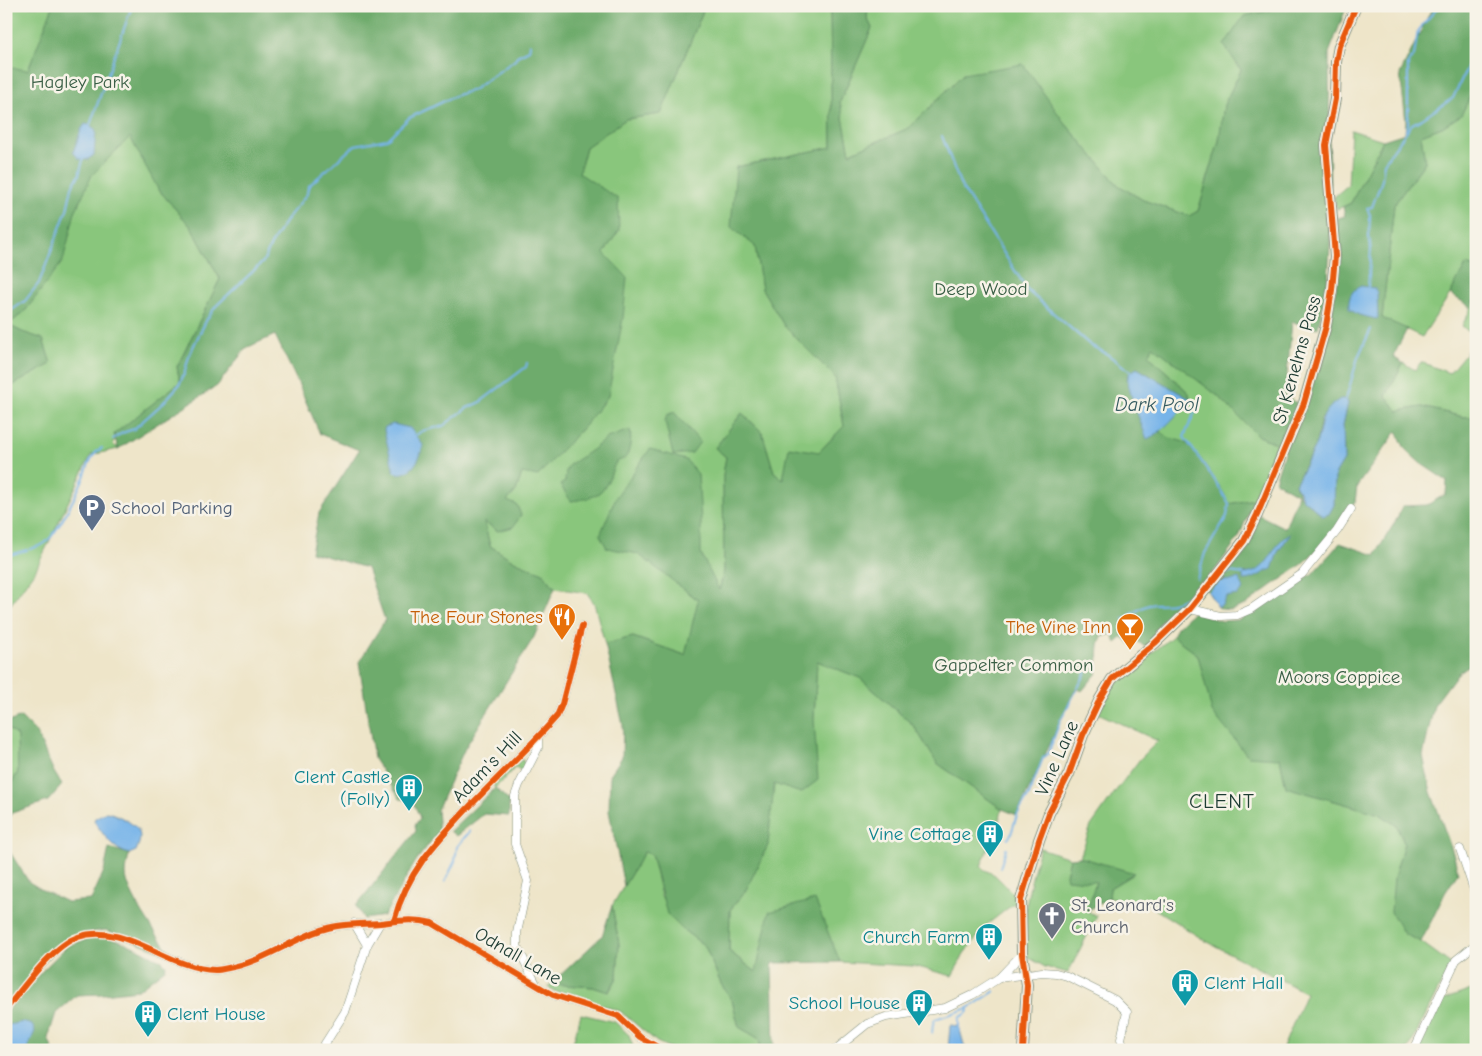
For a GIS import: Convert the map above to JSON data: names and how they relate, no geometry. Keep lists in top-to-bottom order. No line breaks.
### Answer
{"streets":{"street":["St Kenelms Pass","Vine Lane","Adam's Hill","Odnall Lane"]},"crossings":[["St Kenelms Pass","Vine Lane"],["Adam's Hill","Odnall Lane"]],"districts":["CLENT"],"water":["Dark Pool"],"parks":["Hagley Park","Deep Wood","Gappelter Common","Moors Coppice"],"places":{"parking":["School Parking"],"restaurant":["The Four Stones"],"bar":["The Vine Inn"],"building":["Clent Castle (Folly)","Vine Cottage","Church Farm","Clent Hall","School House","Clent House"],"church":["St. Leonard's Church"]}}
